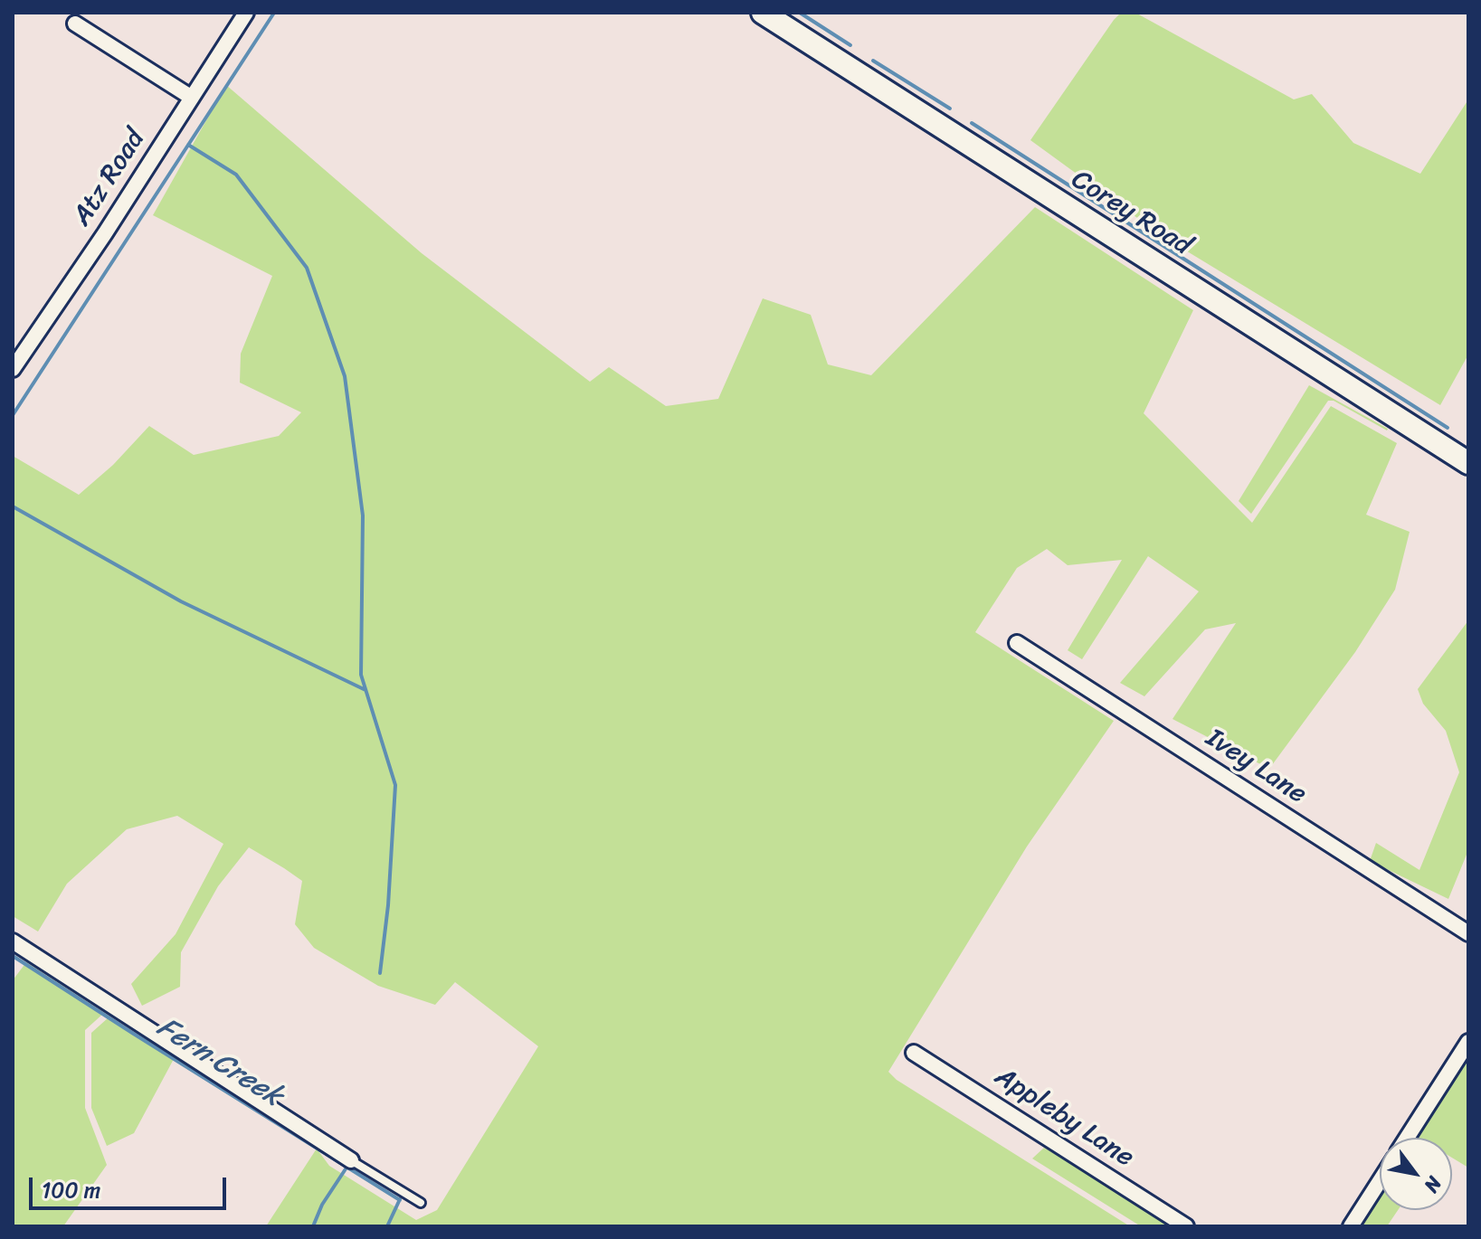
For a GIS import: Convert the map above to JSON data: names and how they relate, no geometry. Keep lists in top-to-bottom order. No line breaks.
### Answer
{"streets":{"street":["Atz Road","Corey Road","Ivey Lane","Appleby Lane"]},"water":["Fern Creek"],"scale_bar":"100 m","north":"bottom right"}
